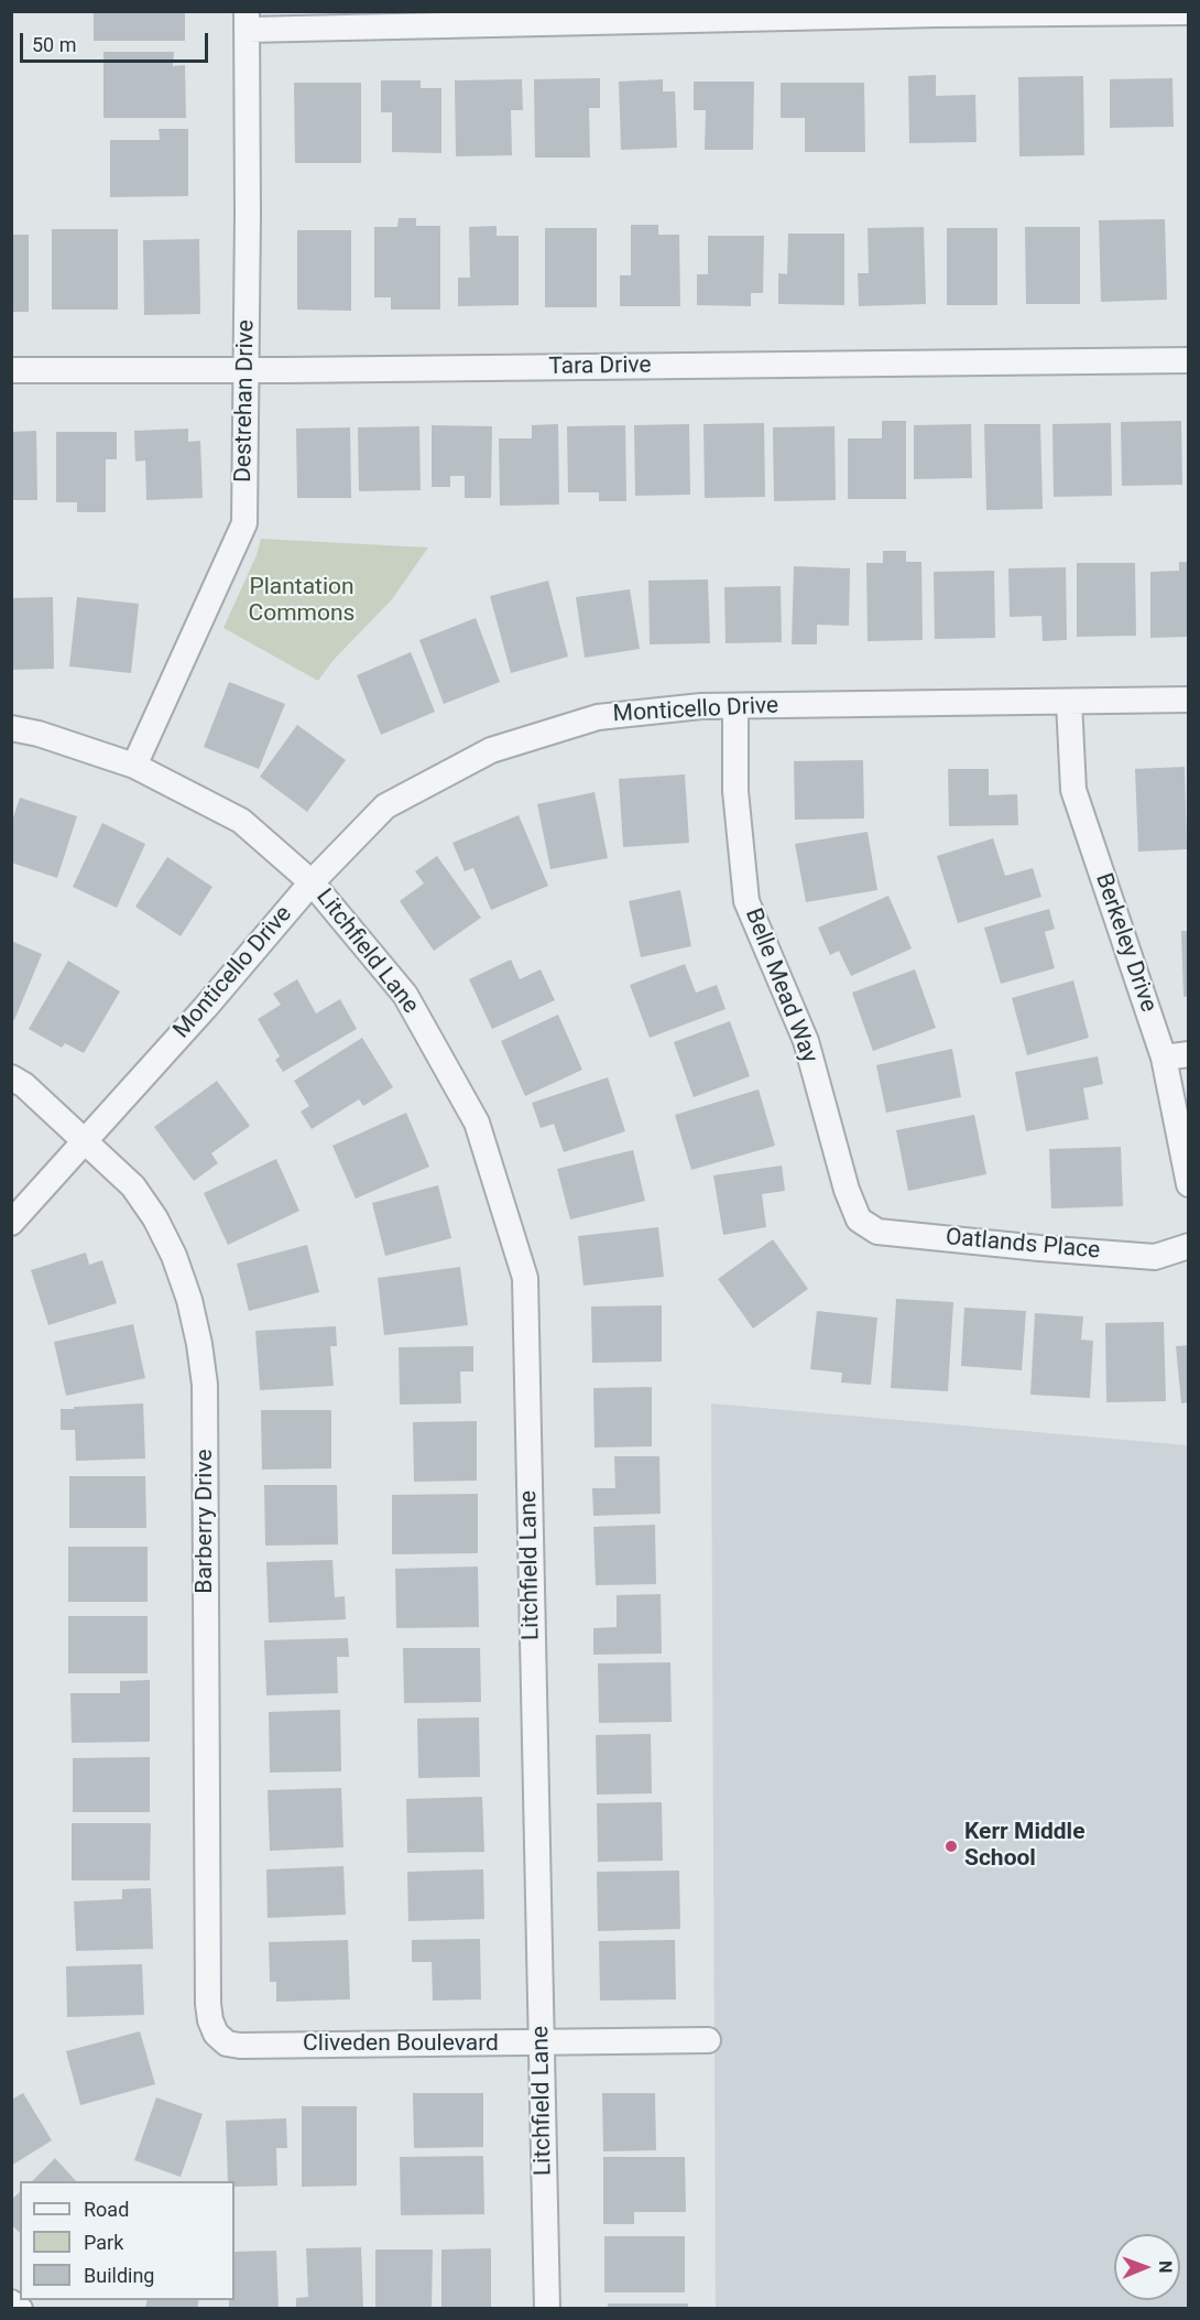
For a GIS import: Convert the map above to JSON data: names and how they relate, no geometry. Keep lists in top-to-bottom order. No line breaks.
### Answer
{"streets":{"street":["Tara Drive","Destrehan Drive","Monticello Drive","Berkeley Drive","Litchfield Lane","Belle Mead Way","Oatlands Place","Barberry Drive","Cliveden Boulevard"]},"crossings":[["Tara Drive","Destrehan Drive"],["Destrehan Drive","Litchfield Lane"],["Monticello Drive","Berkeley Drive"],["Monticello Drive","Litchfield Lane"],["Monticello Drive","Belle Mead Way"],["Monticello Drive","Barberry Drive"],["Litchfield Lane","Cliveden Boulevard"],["Belle Mead Way","Oatlands Place"],["Barberry Drive","Cliveden Boulevard"]],"parks":["Plantation Commons"],"places":["Kerr Middle School"],"legend":["Road","Park","Building"],"scale_bar":"50 m","north":"right"}
